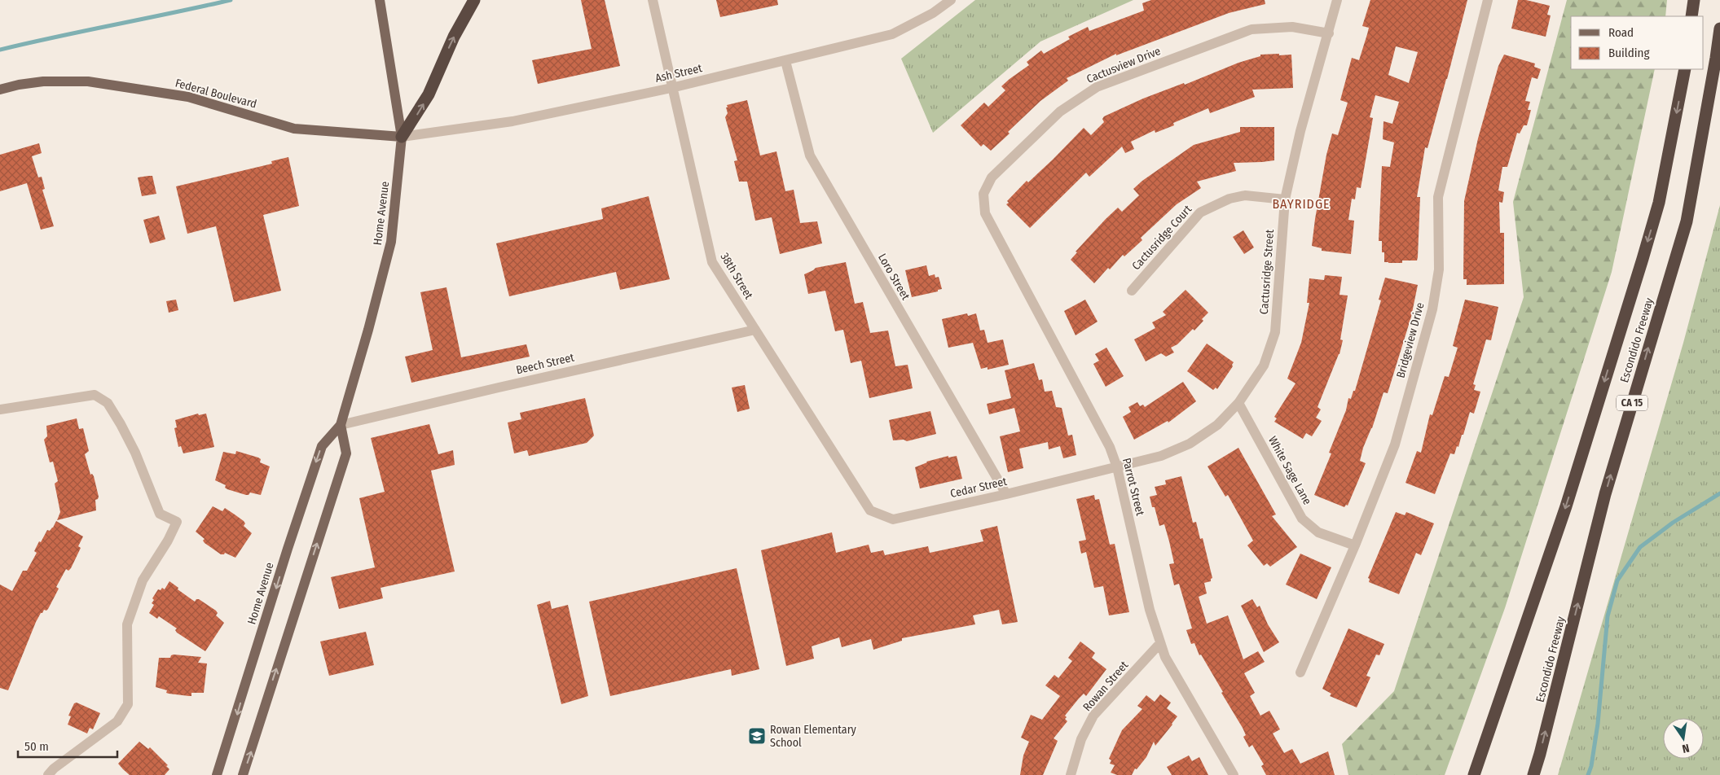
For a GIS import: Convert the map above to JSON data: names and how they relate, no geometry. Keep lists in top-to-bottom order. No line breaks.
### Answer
{"streets":{"highway":["Escondido Freeway","CA 15"],"main road":["Federal Boulevard","Home Avenue"],"street":["Cactusview Drive","Ash Street","Cactusridge Court","Cactusridge Street","38th Street","Loro Street","Bridgeview Drive","Beech Street","White Sage Lane","Parrot Street","Cedar Street","Rowan Street"]},"crossings":[["Cactusview Drive","Cactusridge Street"],["Cactusview Drive","Parrot Street"],["Ash Street","Federal Boulevard"],["Ash Street","Home Avenue"],["Ash Street","38th Street"],["Ash Street","Loro Street"],["Federal Boulevard","Home Avenue"],["Home Avenue","Beech Street"],["Cactusridge Court","Cactusridge Street"],["Cactusridge Street","White Sage Lane"],["Cactusridge Street","Parrot Street"],["Cactusridge Street","Cedar Street"],["38th Street","Beech Street"],["38th Street","Cedar Street"],["Loro Street","Cedar Street"],["Bridgeview Drive","White Sage Lane"],["Parrot Street","Cedar Street"],["Parrot Street","Rowan Street"]],"districts":["BAYRIDGE"],"places":{"school or university":["Rowan Elementary School"]},"legend":["Road","Building"],"scale_bar":"50 m","north":"bottom"}
